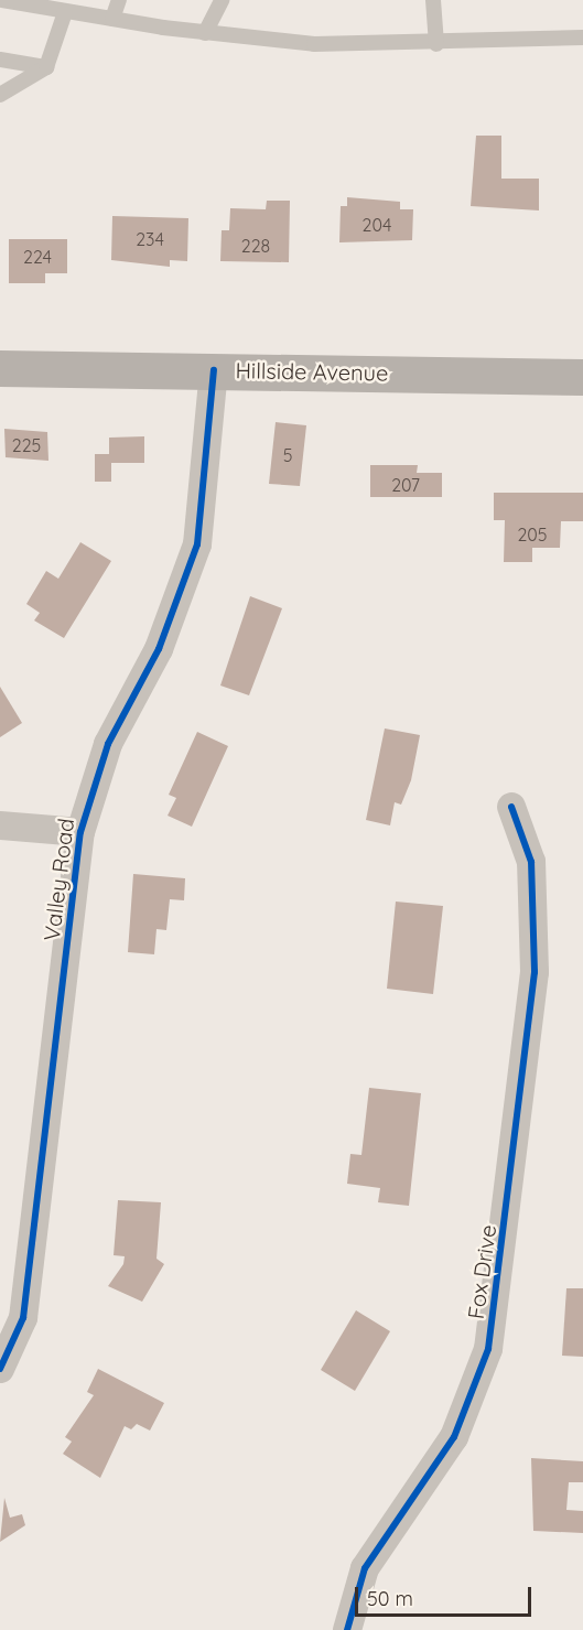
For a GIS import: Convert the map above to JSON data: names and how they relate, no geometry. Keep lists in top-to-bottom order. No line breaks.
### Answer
{"streets":{"main road":["Hillside Avenue"],"street":["Valley Road","Fox Drive"]},"crossings":[["Hillside Avenue","Valley Road"]],"house_numbers":["204","234","228","224","225","5","207","205"],"scale_bar":"50 m"}
